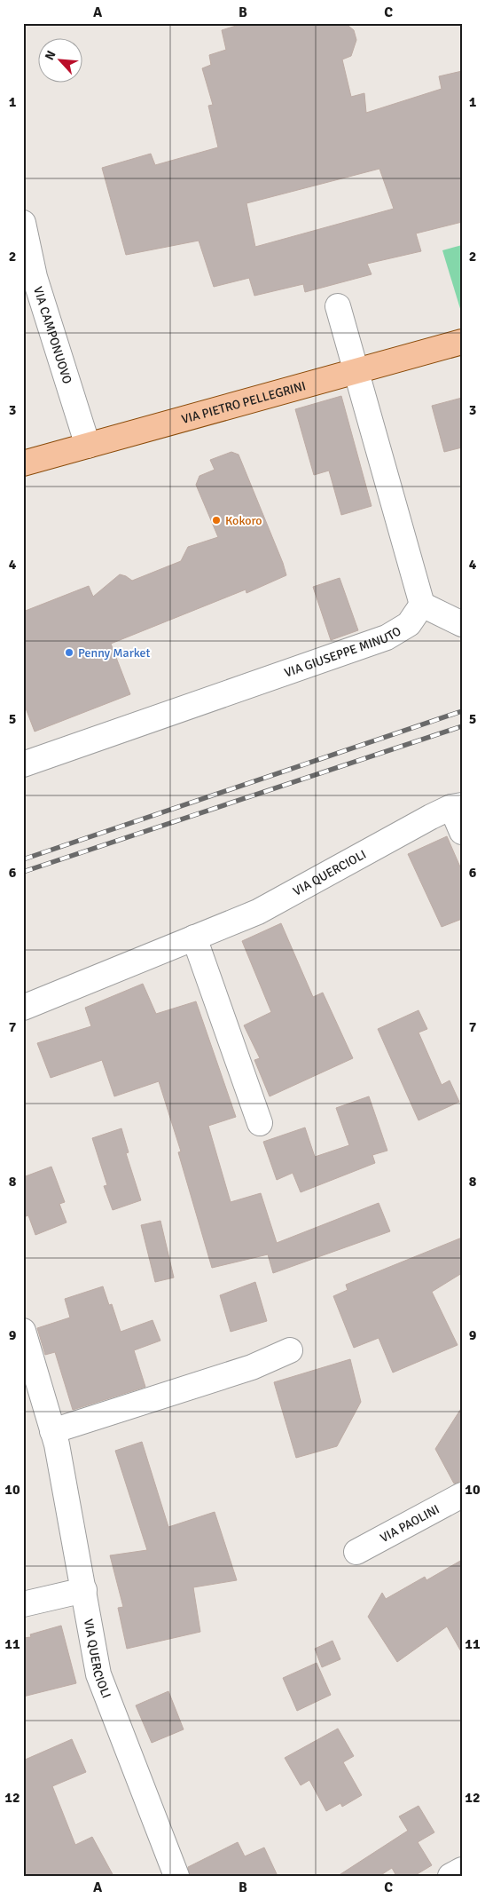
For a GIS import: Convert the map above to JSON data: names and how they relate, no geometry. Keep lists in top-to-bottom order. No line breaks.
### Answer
{"streets":{"main road":["VIA PIETRO PELLEGRINI"],"street":["VIA CAMPONUOVO","VIA GIUSEPPE MINUTO","VIA QUERCIOLI","VIA PAOLINI"]},"crossings":[["VIA CAMPONUOVO","VIA PIETRO PELLEGRINI"]],"places":["Kokoro","Penny Market"],"north":"top left","grid":{"columns":["A","B","C"],"rows":["1","2","3","4","5","6","7","8","9","10","11","12"]}}
